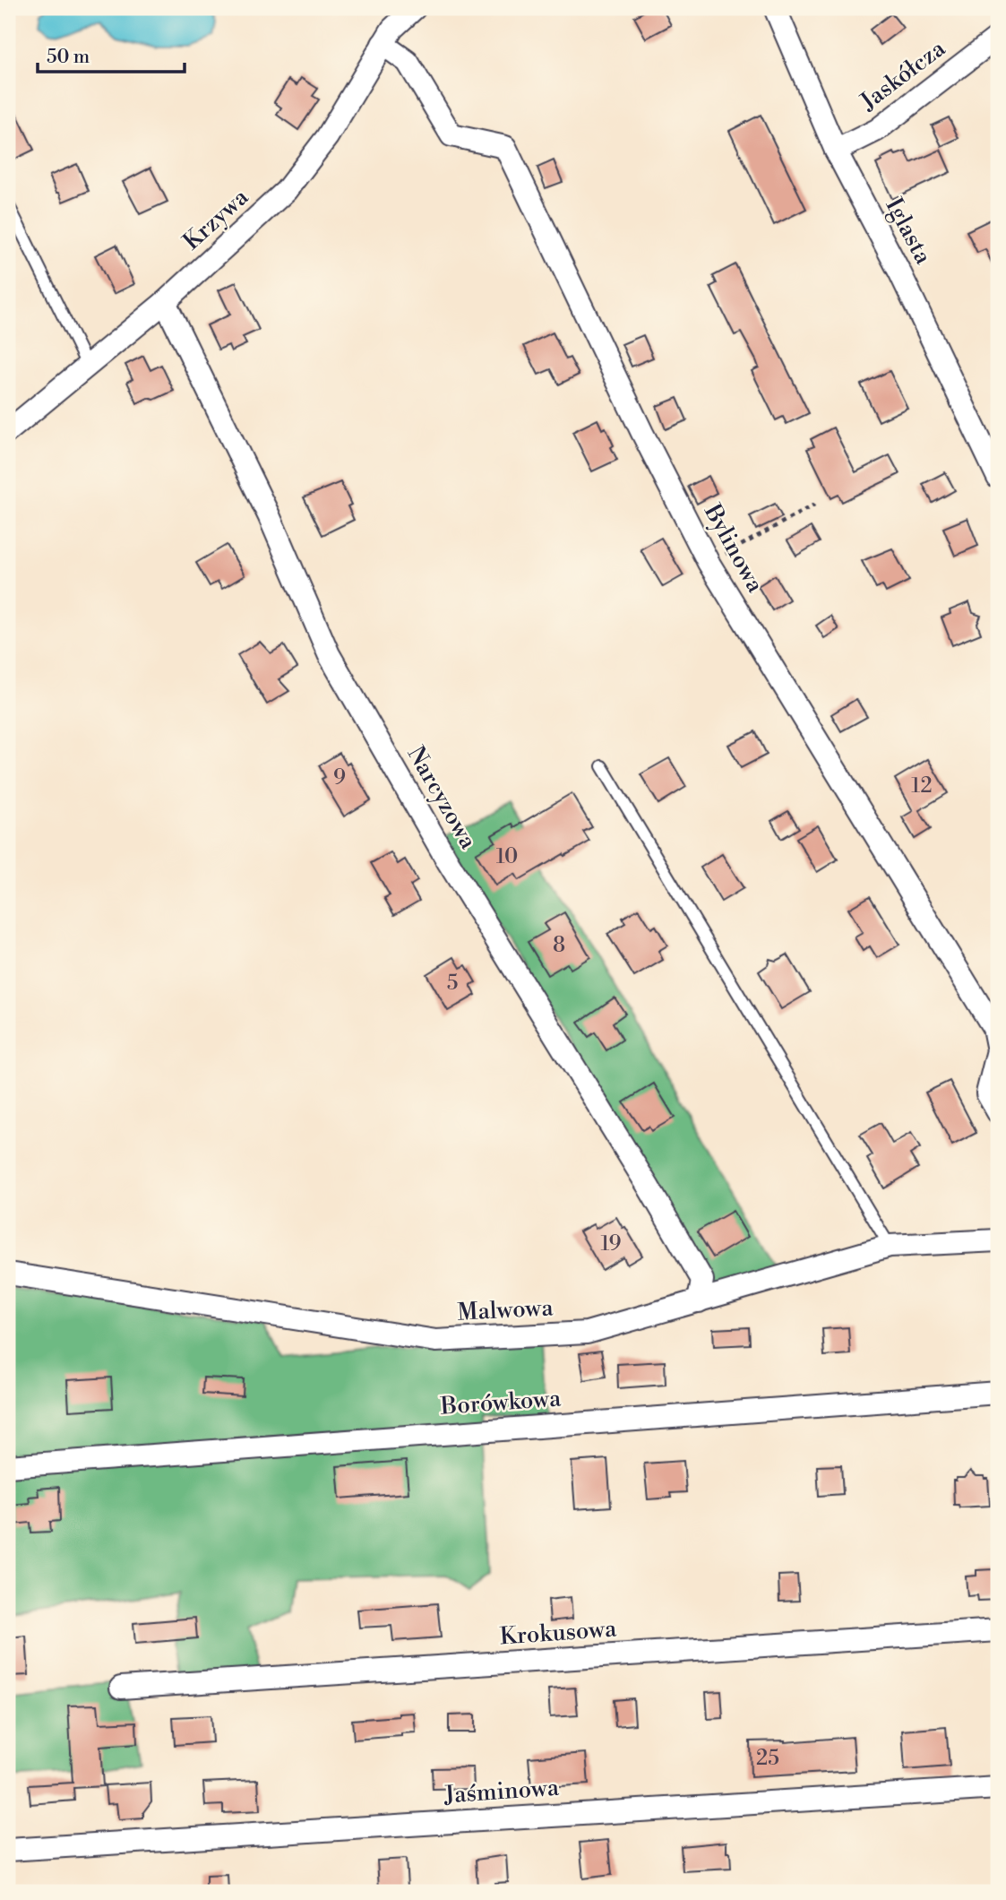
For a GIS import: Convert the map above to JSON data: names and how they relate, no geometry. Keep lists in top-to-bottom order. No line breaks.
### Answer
{"streets":{"street":["Jaskółcza","Krzywa","Iglasta","Bylinowa","Narcyzowa","Malwowa","Borówkowa","Krokusowa","Jaśminowa"]},"crossings":[["Jaskółcza","Iglasta"],["Krzywa","Bylinowa"],["Krzywa","Narcyzowa"],["Narcyzowa","Malwowa"]],"house_numbers":["9","12","10","8","5","19","25"],"scale_bar":"50 m"}
